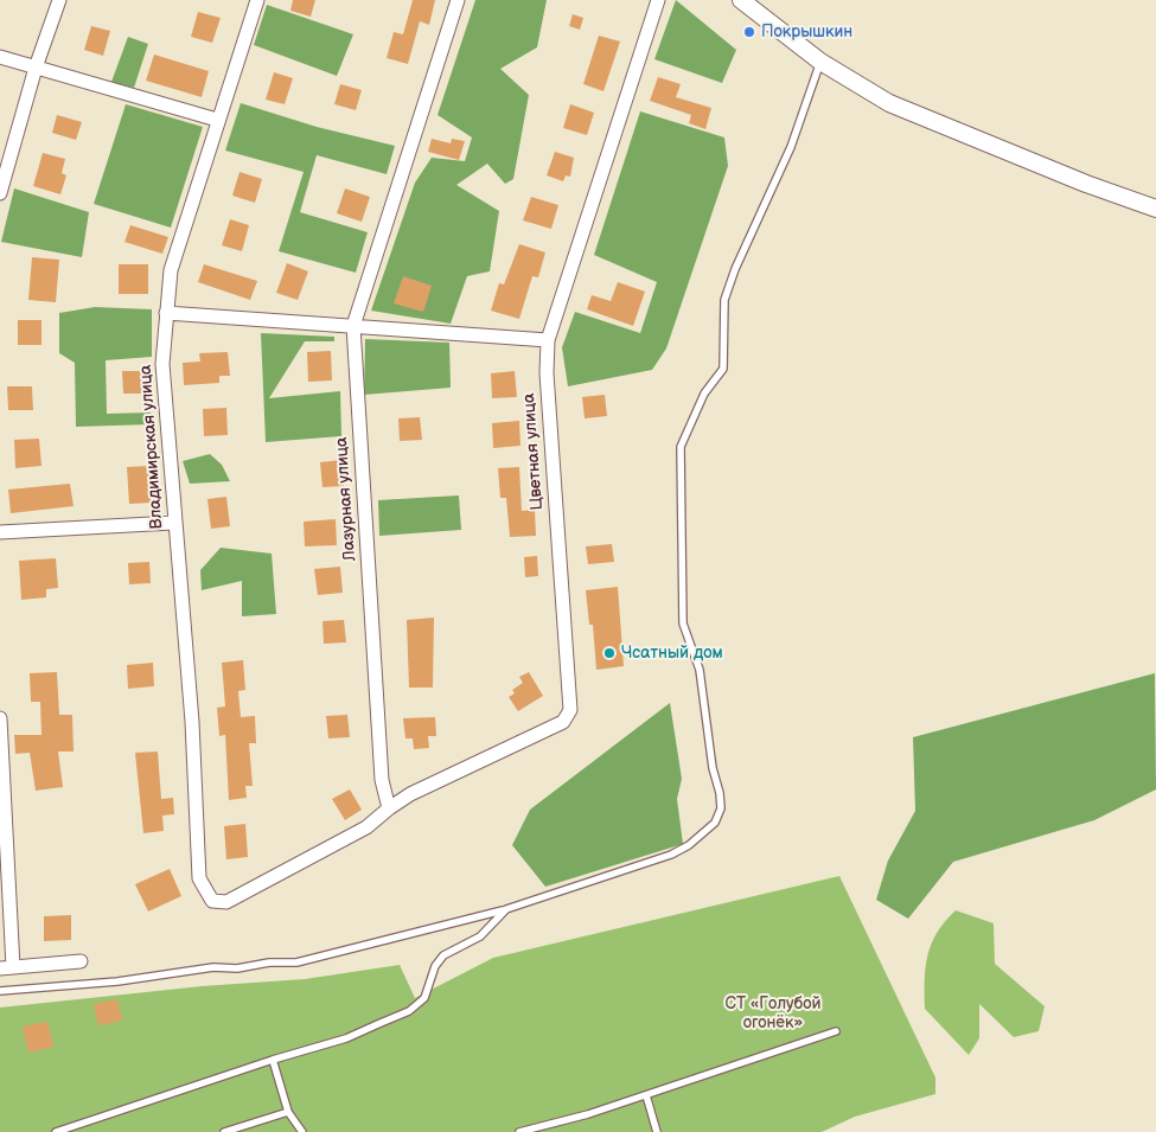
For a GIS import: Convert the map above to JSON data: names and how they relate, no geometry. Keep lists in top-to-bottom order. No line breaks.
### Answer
{"streets":{"street":["Владимирская улица","Цветная улица","Лазурная улица"]},"crossings":[["Владимирская улица","Цветная улица"],["Владимирская улица","Лазурная улица"],["Цветная улица","Лазурная улица"]],"parks":["СТ «Голубой огонёк»"],"places":["Покрышкин","Чсатный дом"]}
